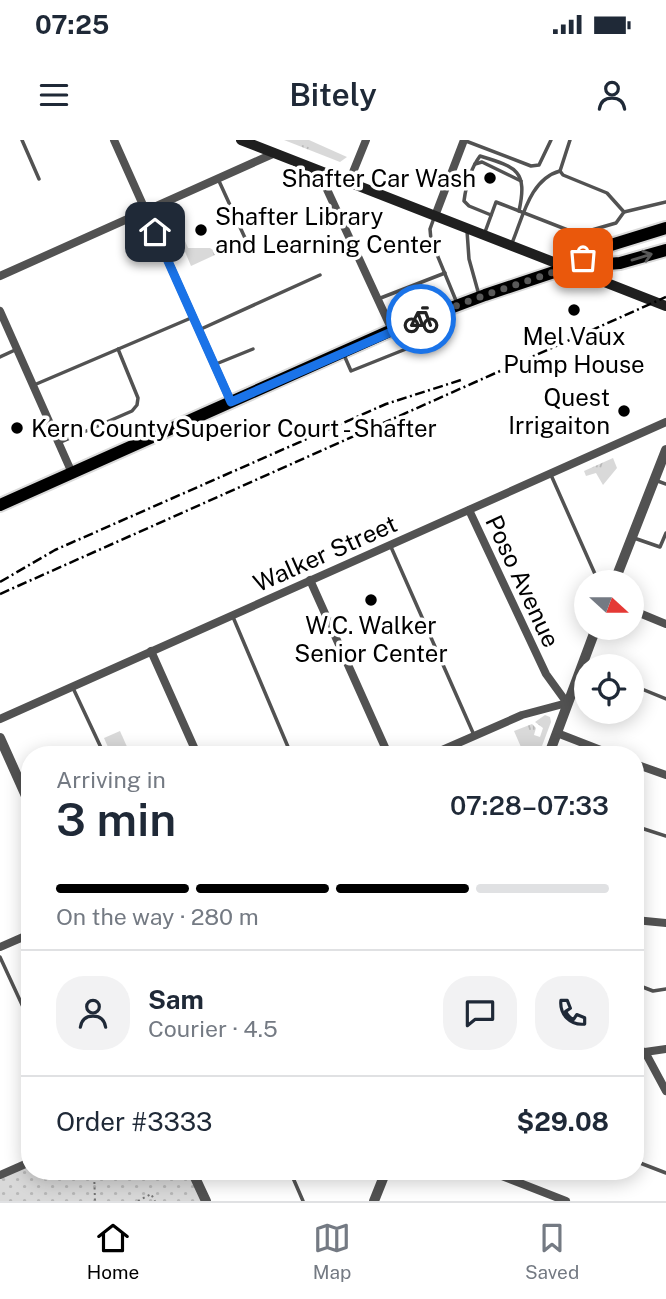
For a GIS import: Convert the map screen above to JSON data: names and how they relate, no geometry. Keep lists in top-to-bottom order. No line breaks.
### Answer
{"streets":{"street":["Walker Street","Poso Avenue"]},"crossings":[["Walker Street","Poso Avenue"]],"places":["Shafter Car Wash","Shafter Library and Learning Center","Mel Vaux Pump House","Quest Irrigaiton","Kern County Superior Court - Shafter","W.C. Walker Senior Center"],"north":"right","page":{"status":"07:25","header":"Bitely","heading":["3 min","Arriving in","07:28–07:33"],"panel":["Sam","Courier · 4.5","Order #3333","$29.08"],"bar":"On the way · 280 m","tabs":["Home","Map","Saved"]}}
